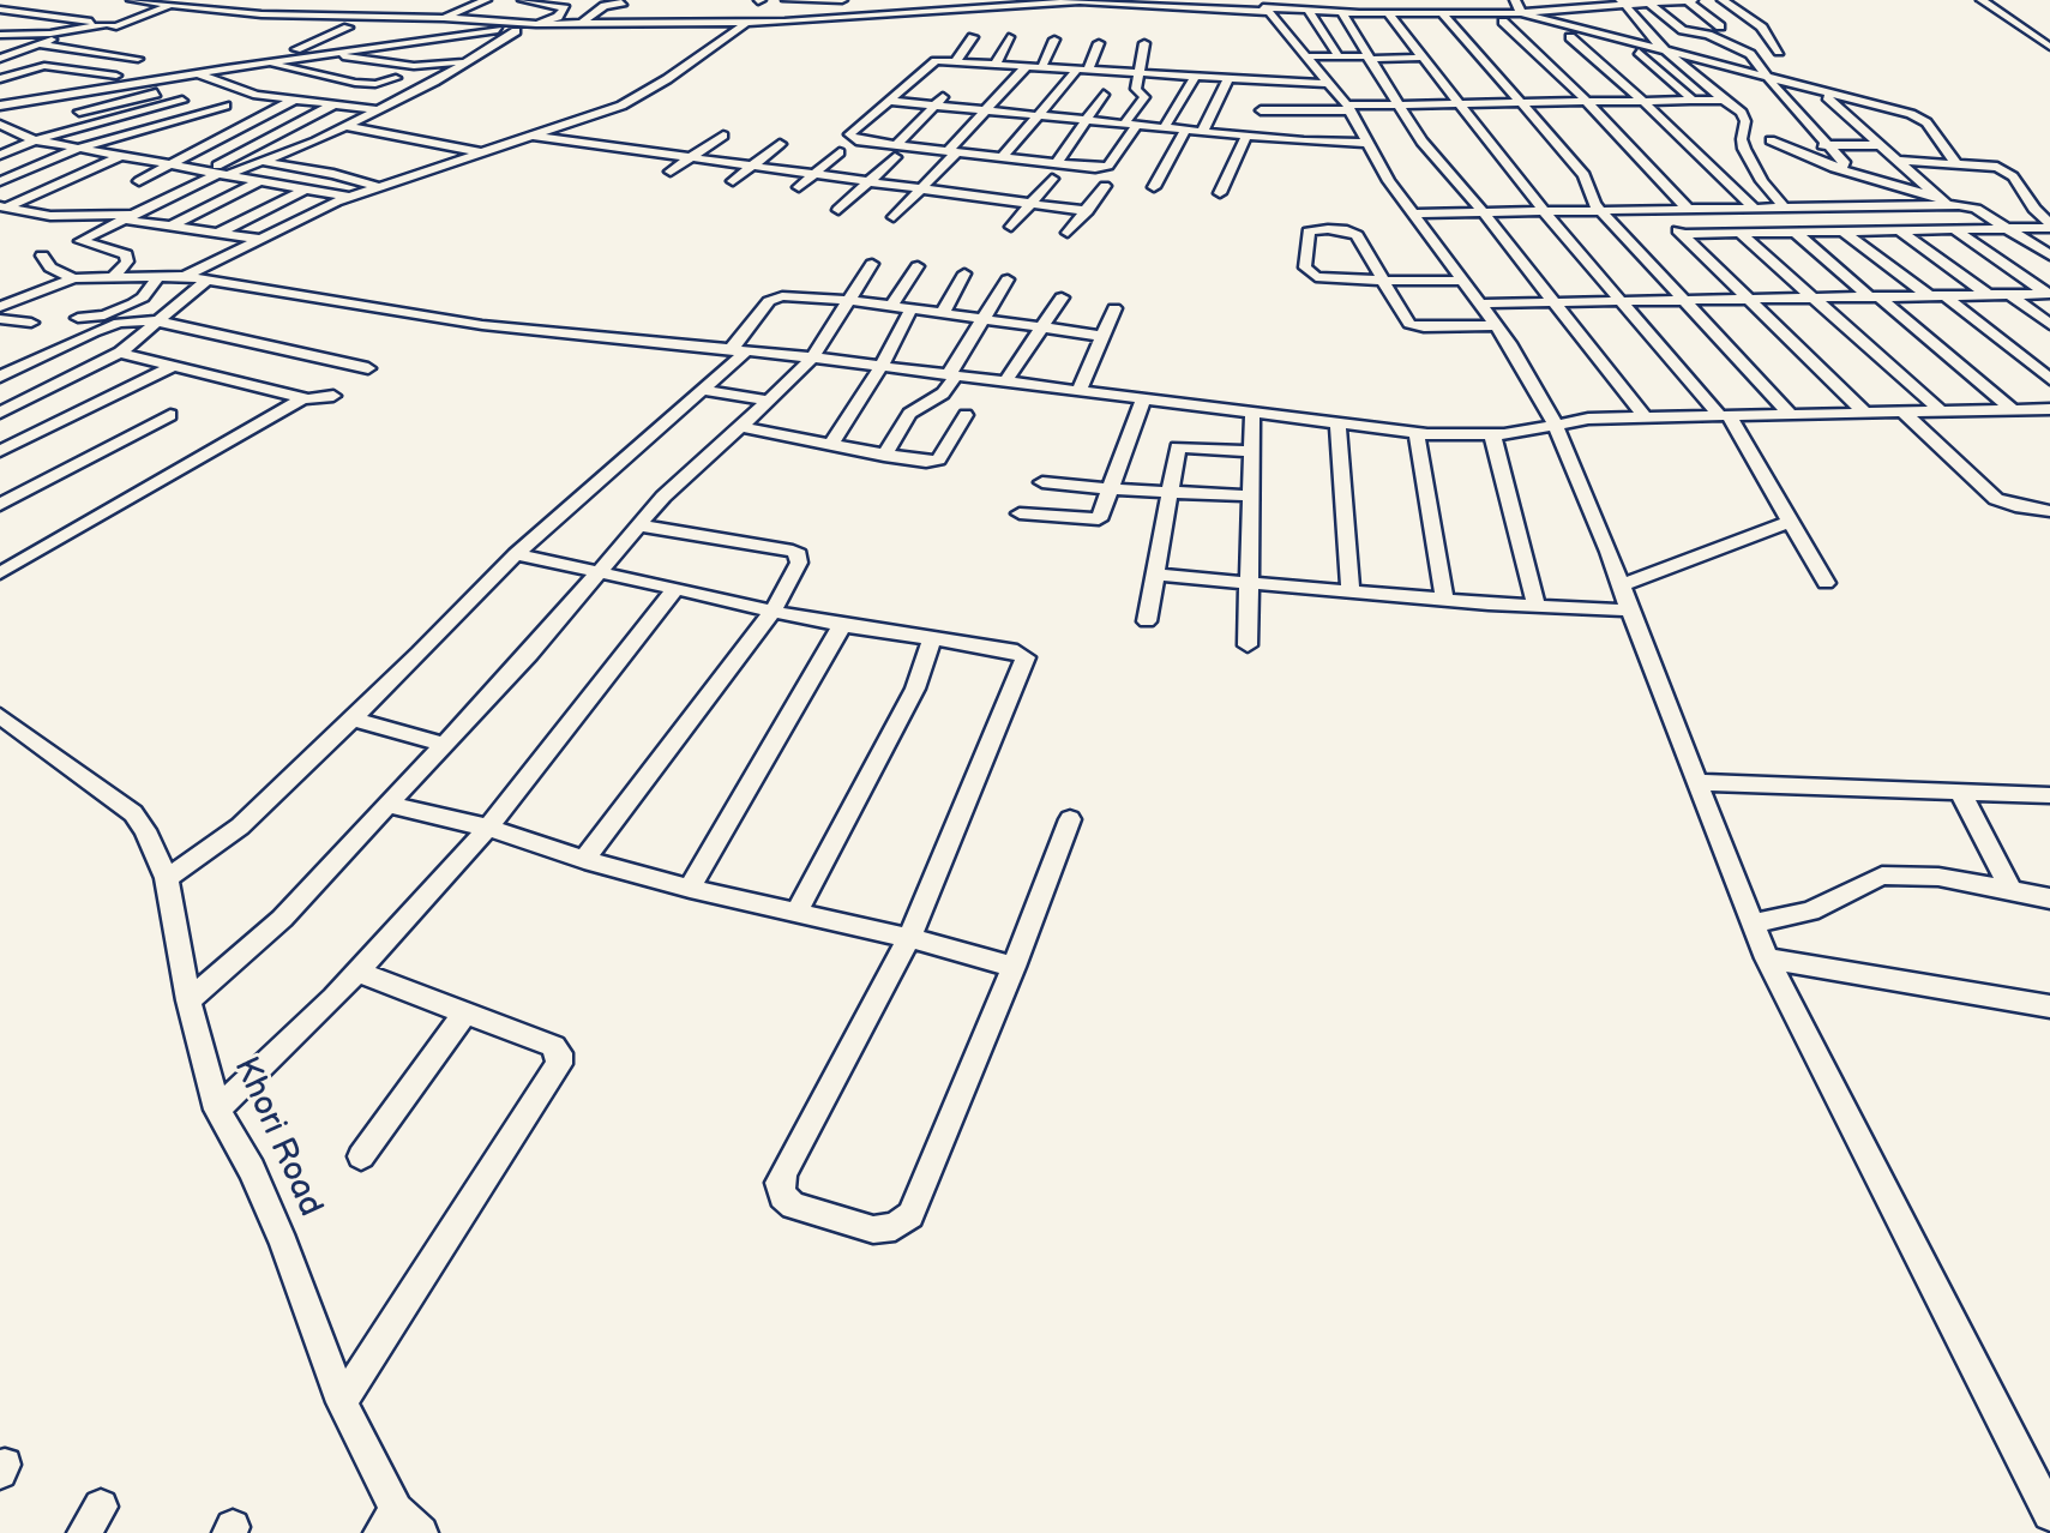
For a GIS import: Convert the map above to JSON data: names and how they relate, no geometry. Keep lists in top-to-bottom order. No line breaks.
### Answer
{"streets":{"street":["Khori Road"]}}
